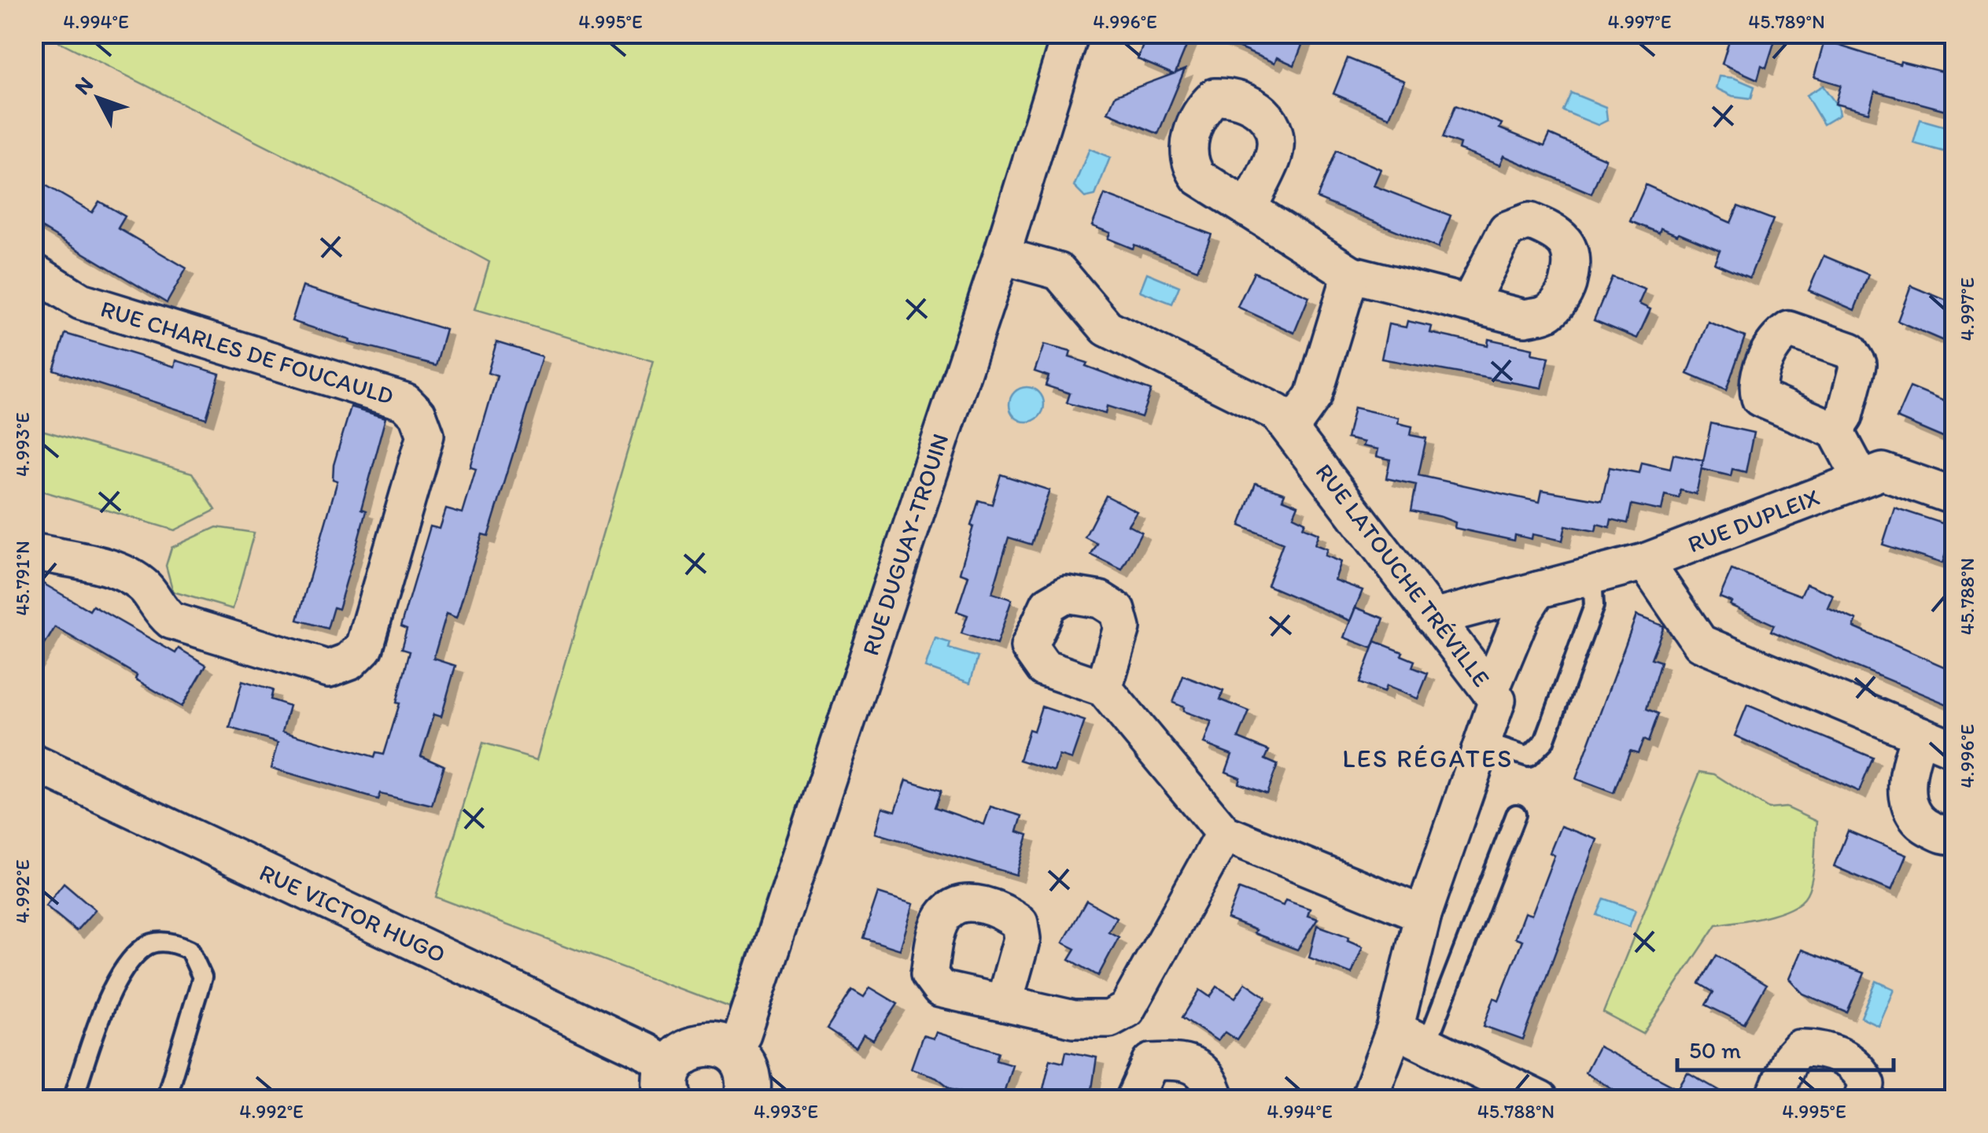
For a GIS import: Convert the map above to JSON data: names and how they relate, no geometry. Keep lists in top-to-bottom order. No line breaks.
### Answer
{"streets":{"street":["RUE CHARLES DE FOUCAULD","RUE DUPLEIX","RUE DUGUAY-TROUIN","RUE LATOUCHE TRÉVILLE","RUE VICTOR HUGO"]},"crossings":[["RUE DUPLEIX","RUE LATOUCHE TRÉVILLE"],["RUE DUGUAY-TROUIN","RUE LATOUCHE TRÉVILLE"]],"districts":["LES RÉGATES"],"scale_bar":"50 m","north":"top left","coordinates":["4.994°E","4.995°E","4.996°E","4.997°E","45.789°N","4.993°E","45.791°N","45.788°N","4.992°E"]}
